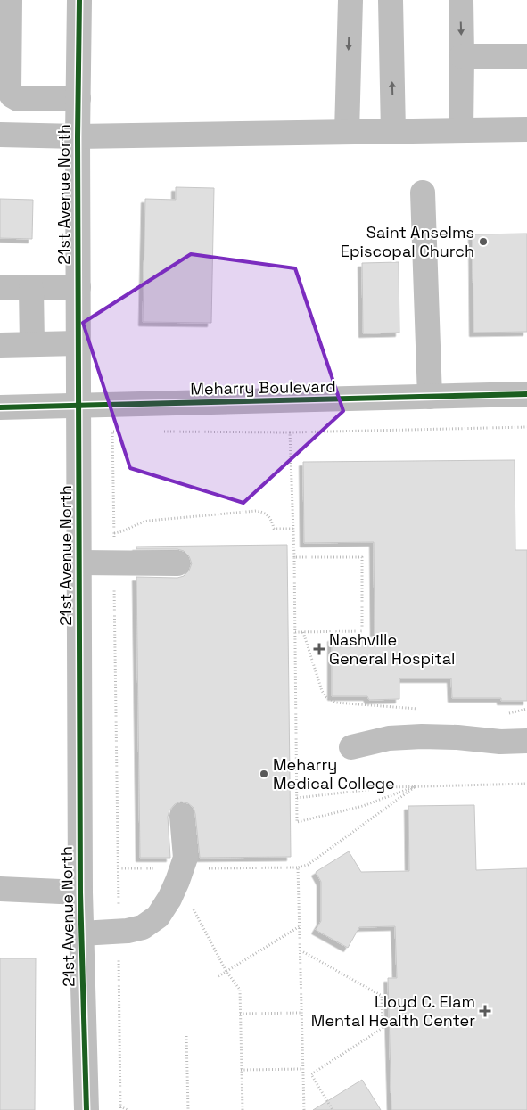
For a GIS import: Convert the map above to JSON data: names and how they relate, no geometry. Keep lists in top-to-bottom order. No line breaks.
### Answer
{"streets":{"street":["21st Avenue North","Meharry Boulevard"]},"crossings":[["21st Avenue North","Meharry Boulevard"]],"places":{"other":["Saint Anselms Episcopal Church","Meharry Medical College"],"health":["Nashville General Hospital","Lloyd C. Elam Mental Health Center"]}}
